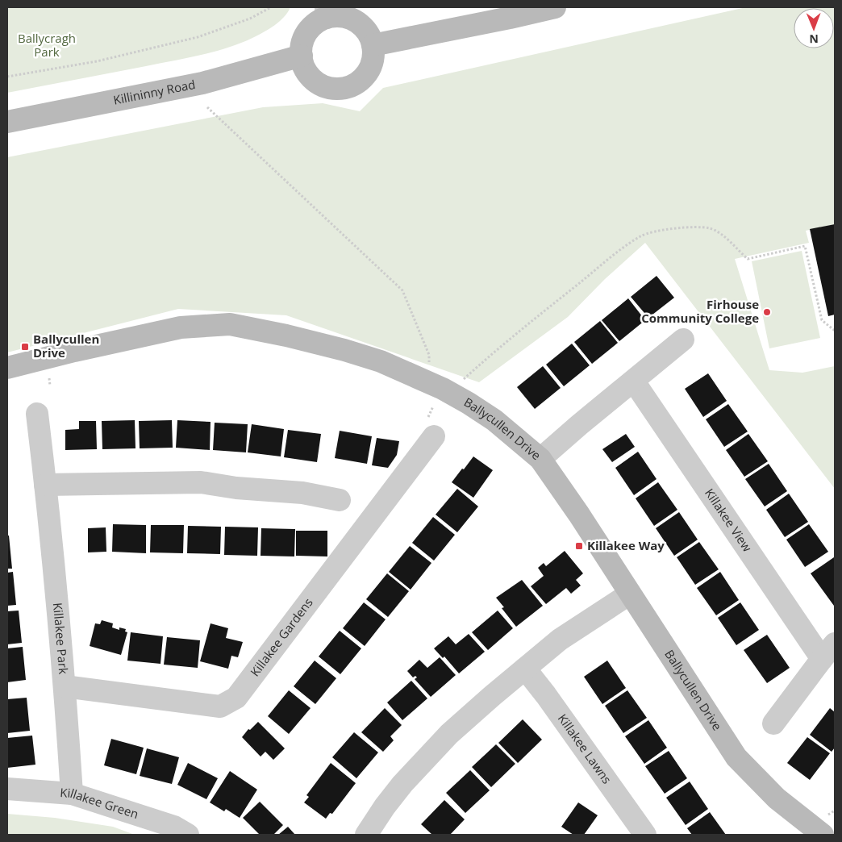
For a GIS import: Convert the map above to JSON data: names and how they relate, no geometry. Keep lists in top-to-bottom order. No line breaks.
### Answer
{"streets":{"street":["Killininny Road","Ballycullen Drive","Killakee View","Killakee Gardens","Killakee Park","Killakee Lawns","Killakee Green"]},"crossings":[["Killakee Gardens","Killakee Park"],["Killakee Park","Killakee Green"]],"parks":["Ballycragh Park"],"places":{"other":["Firhouse Community College"],"transit":["Ballycullen Drive","Killakee Way"]},"north":"bottom"}
